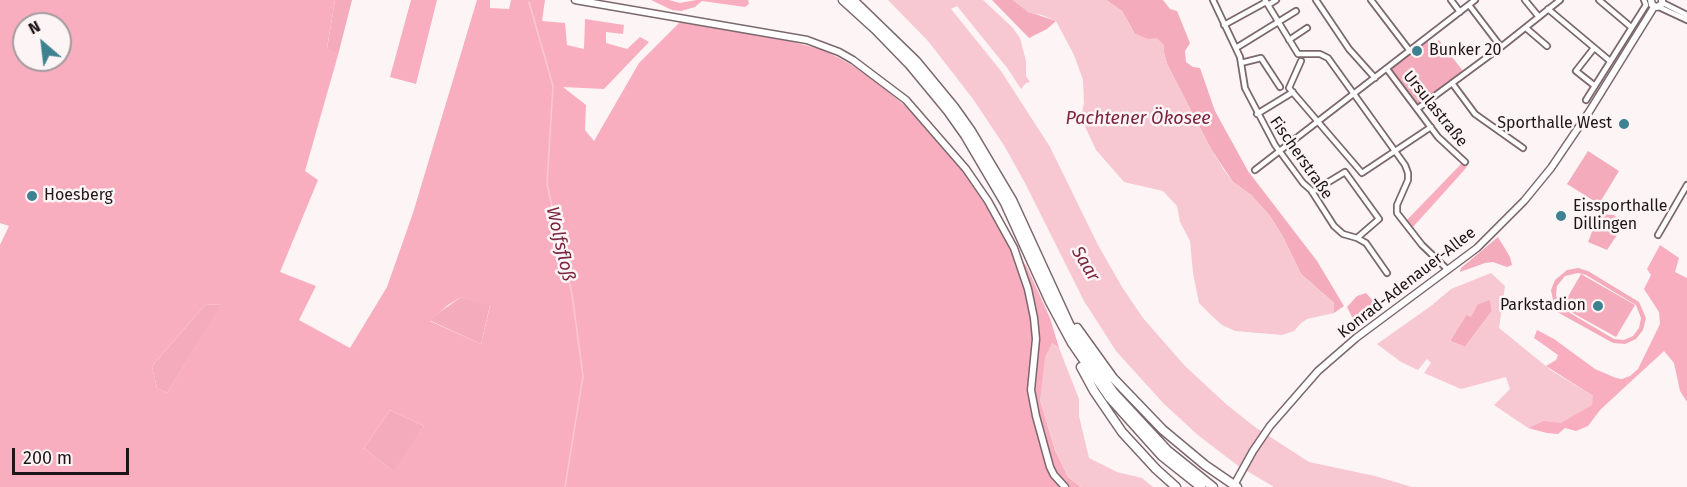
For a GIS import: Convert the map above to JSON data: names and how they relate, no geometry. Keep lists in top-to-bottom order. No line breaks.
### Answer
{"streets":{"main road":["Konrad-Adenauer-Allee"],"street":["Ursulastraße","Fischerstraße"]},"water":["Pachtener Ökosee","Wolfsfloß","Saar"],"places":["Bunker 20","Sporthalle West","Hoesberg","Eissporthalle Dillingen","Parkstadion"],"scale_bar":"200 m","north":"top left"}
